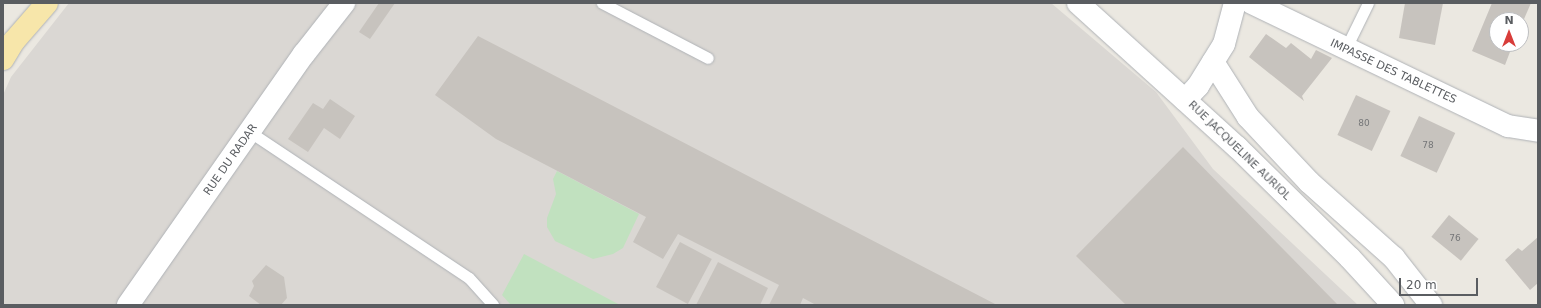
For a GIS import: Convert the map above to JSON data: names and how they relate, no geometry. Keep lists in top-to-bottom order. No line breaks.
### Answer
{"streets":{"street":["IMPASSE DES TABLETTES","RUE JACQUELINE AURIOL","RUE DU RADAR"]},"house_numbers":["80","78","76"],"scale_bar":"20 m","north":"top"}
